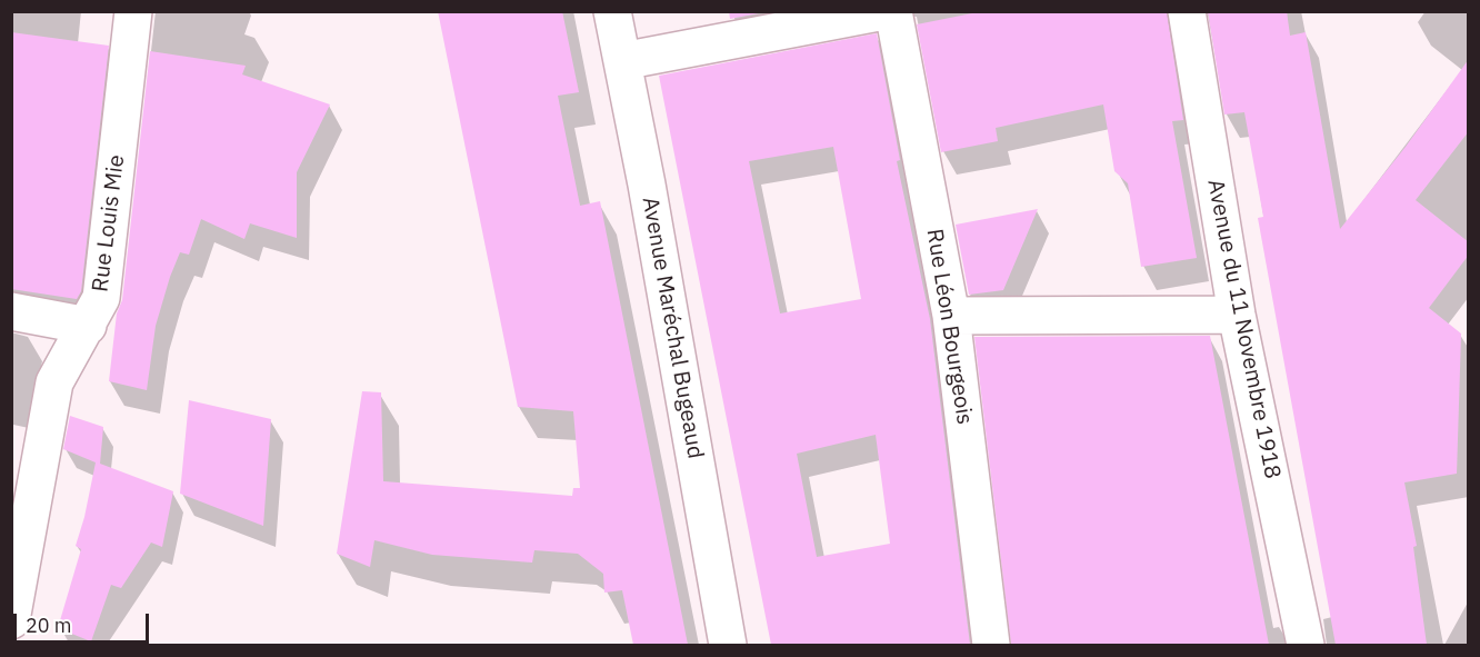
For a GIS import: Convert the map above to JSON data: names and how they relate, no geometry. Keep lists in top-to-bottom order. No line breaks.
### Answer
{"streets":{"street":["Rue Louis Mie","Rue Léon Bourgeois","Avenue Maréchal Bugeaud","Avenue du 11 Novembre 1918"]},"scale_bar":"20 m"}
